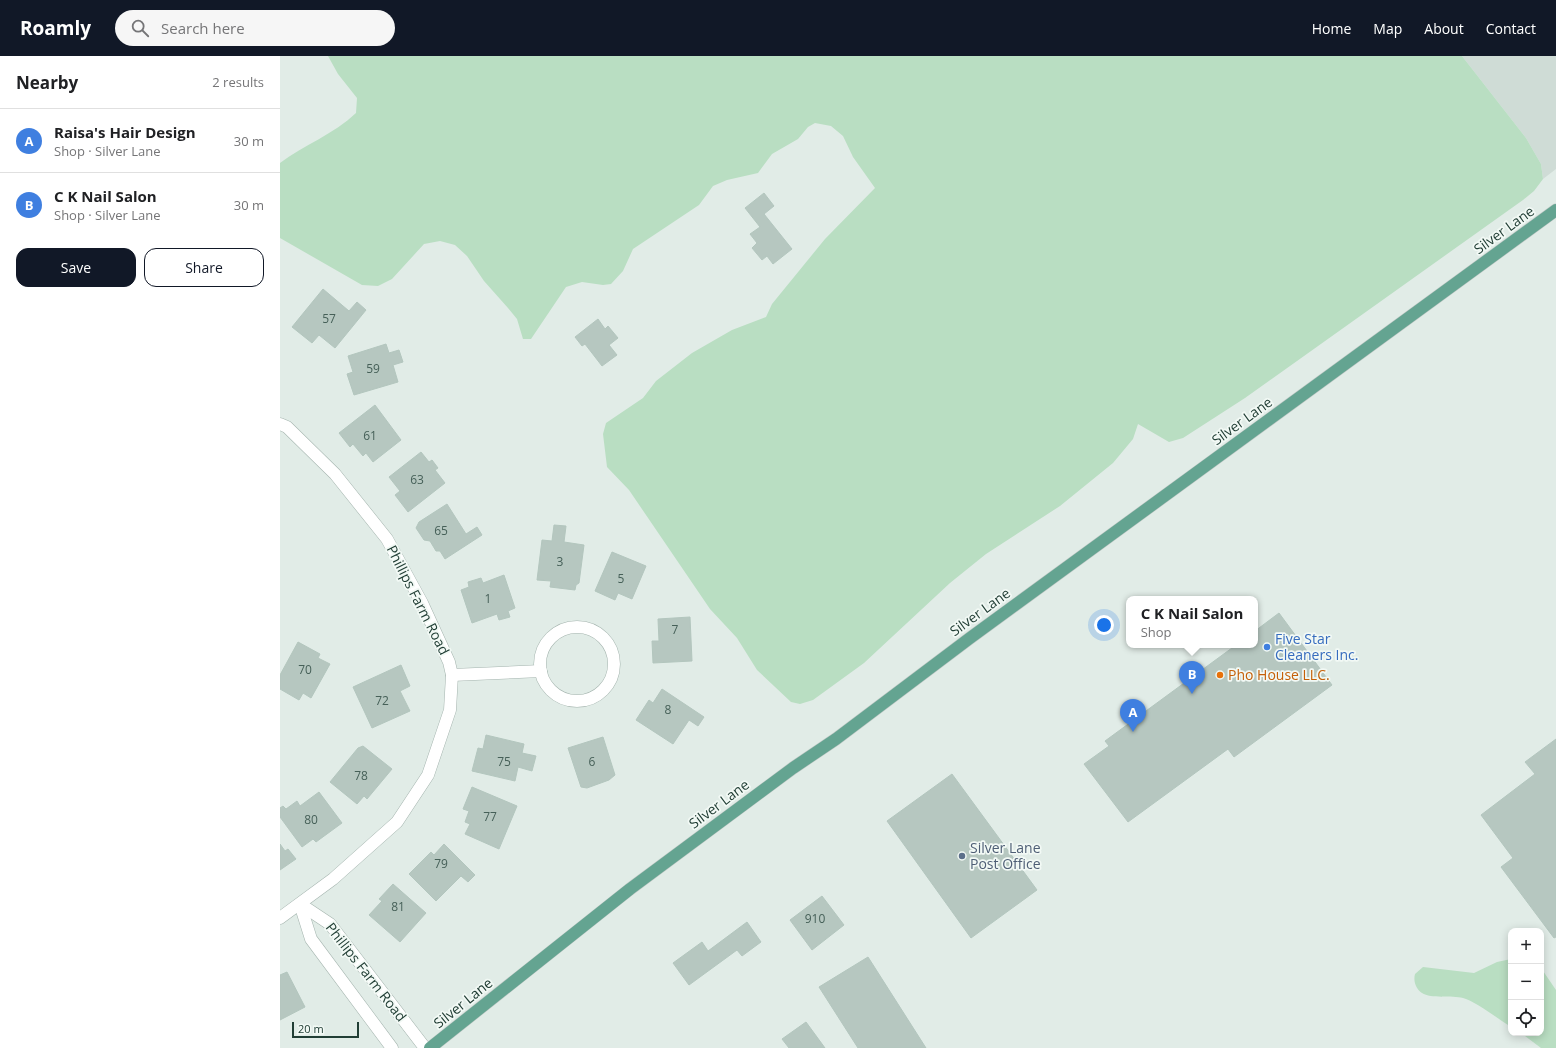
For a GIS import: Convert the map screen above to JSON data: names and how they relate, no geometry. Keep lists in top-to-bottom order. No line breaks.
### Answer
{"streets":{"main road":["Silver Lane"],"street":["Phillips Farm Road"]},"places":["Five Star Cleaners Inc.","Pho House LLC.","Silver Lane Post Office"],"house_numbers":["57","59","61","63","65","3","5","1","7","70","72","8","75","6","78","77","80","79","81","910"],"scale_bar":"20 m","page":{"header":"Roamly","search":"Search here","nav":["Home","Map","About","Contact"],"heading":["Nearby","2 results"],"list":[{"mark":"A","name":"Raisa's Hair Design","note":"Shop · Silver Lane","value":"30 m"},{"mark":"B","name":"C K Nail Salon","note":"Shop · Silver Lane","value":"30 m"}],"buttons":["Save","Share"],"popup":["C K Nail Salon","Shop"],"pins":["B","A"],"map_buttons":["+","−"],"scale":"20 m"}}
